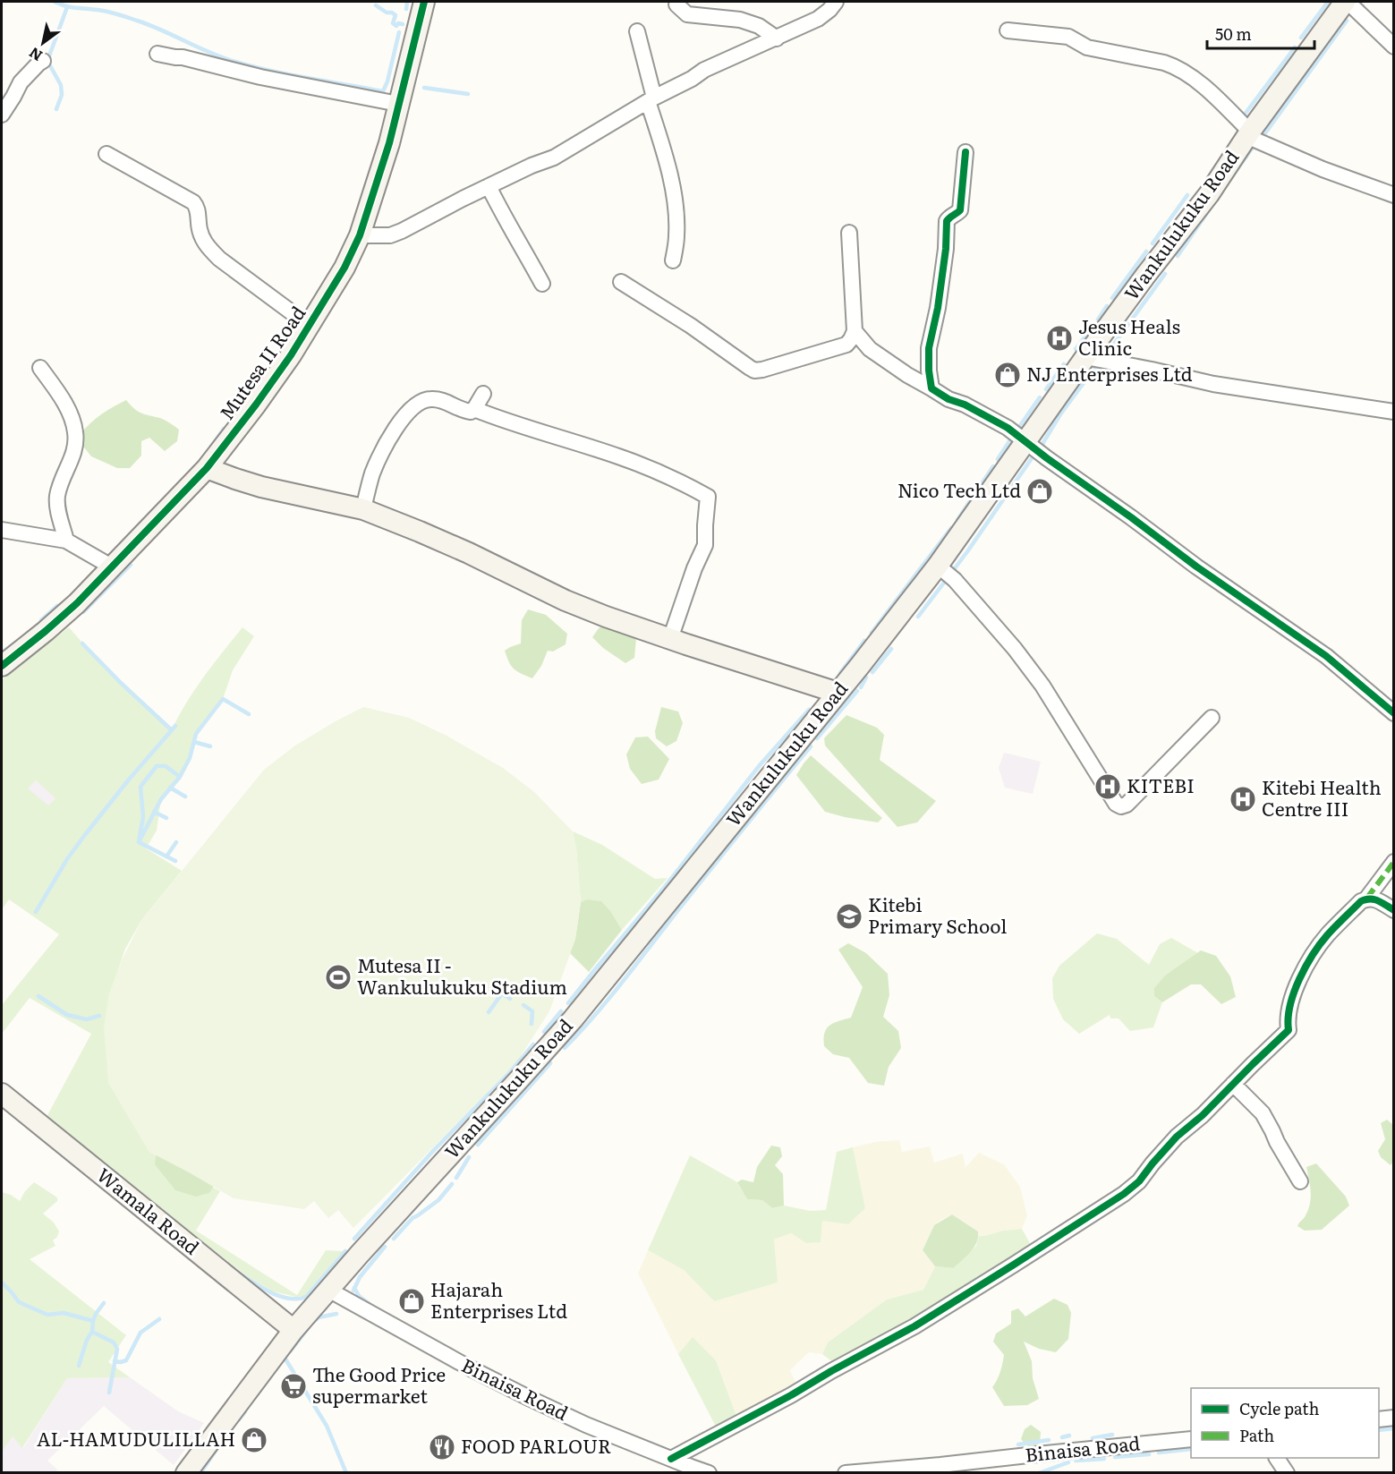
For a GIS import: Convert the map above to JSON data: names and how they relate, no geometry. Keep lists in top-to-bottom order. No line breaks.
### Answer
{"streets":{"main road":["Wankulukuku Road","Mutesa II Road","Wamala Road"],"street":["Binaisa Road"]},"crossings":[["Wankulukuku Road","Wamala Road"],["Wankulukuku Road","Binaisa Road"]],"places":{"hospital":["Jesus Heals Clinic","KITEBI","Kitebi Health Centre III"],"shop":["NJ Enterprises Ltd","Nico Tech Ltd","Hajarah Enterprises Ltd","AL-HAMUDULILLAH"],"school or university":["Kitebi Primary School"],"sports":["Mutesa II - Wankulukuku Stadium"],"supermarket":["The Good Price supermarket"],"restaurant":["FOOD PARLOUR"]},"legend":["Cycle path","Path"],"scale_bar":"50 m","north":"bottom left"}
